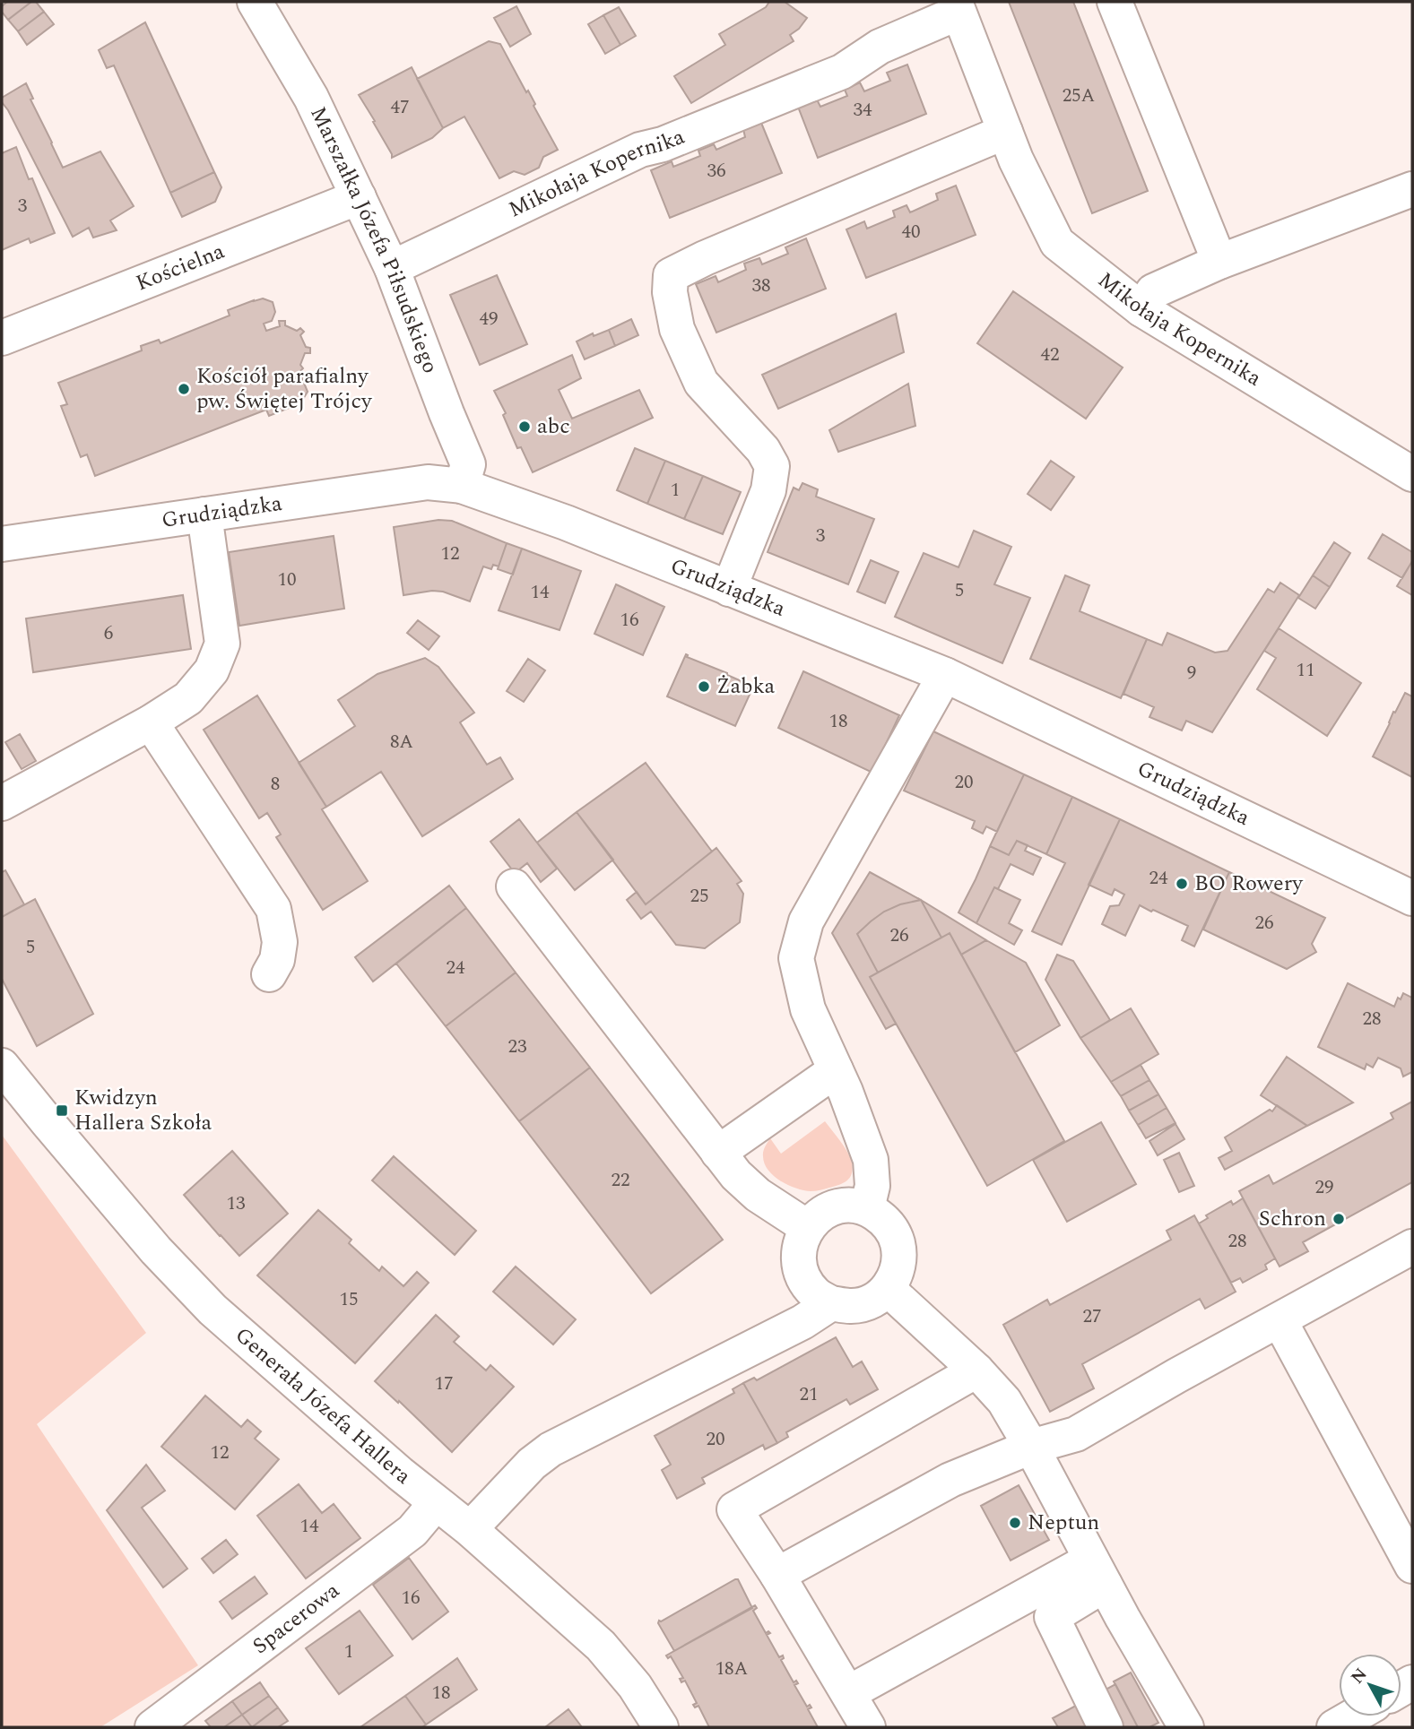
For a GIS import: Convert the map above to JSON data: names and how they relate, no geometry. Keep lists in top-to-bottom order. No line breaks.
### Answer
{"streets":{"street":["Mikołaja Kopernika","Marszałka Józefa Piłsudskiego","Kościelna","Grudziądzka","Generała Józefa Hallera","Spacerowa"]},"crossings":[["Mikołaja Kopernika","Marszałka Józefa Piłsudskiego"],["Marszałka Józefa Piłsudskiego","Kościelna"],["Marszałka Józefa Piłsudskiego","Grudziądzka"],["Generała Józefa Hallera","Spacerowa"]],"places":{"other":["Kościół parafialny pw. Świętej Trójcy","abc","Żabka","BO Rowery","Schron","Neptun"],"transit":["Kwidzyn Hallera Szkoła"]},"house_numbers":["25A","47","34","36","3","40","38","49","42","1","3","12","10","5","14","16","6","11","9","18","8A","20","8","24","25","26","26","5","24","28","23","22","29","13","28","15","27","17","21","20","12","14","16","1","18A","18"],"north":"top left"}
